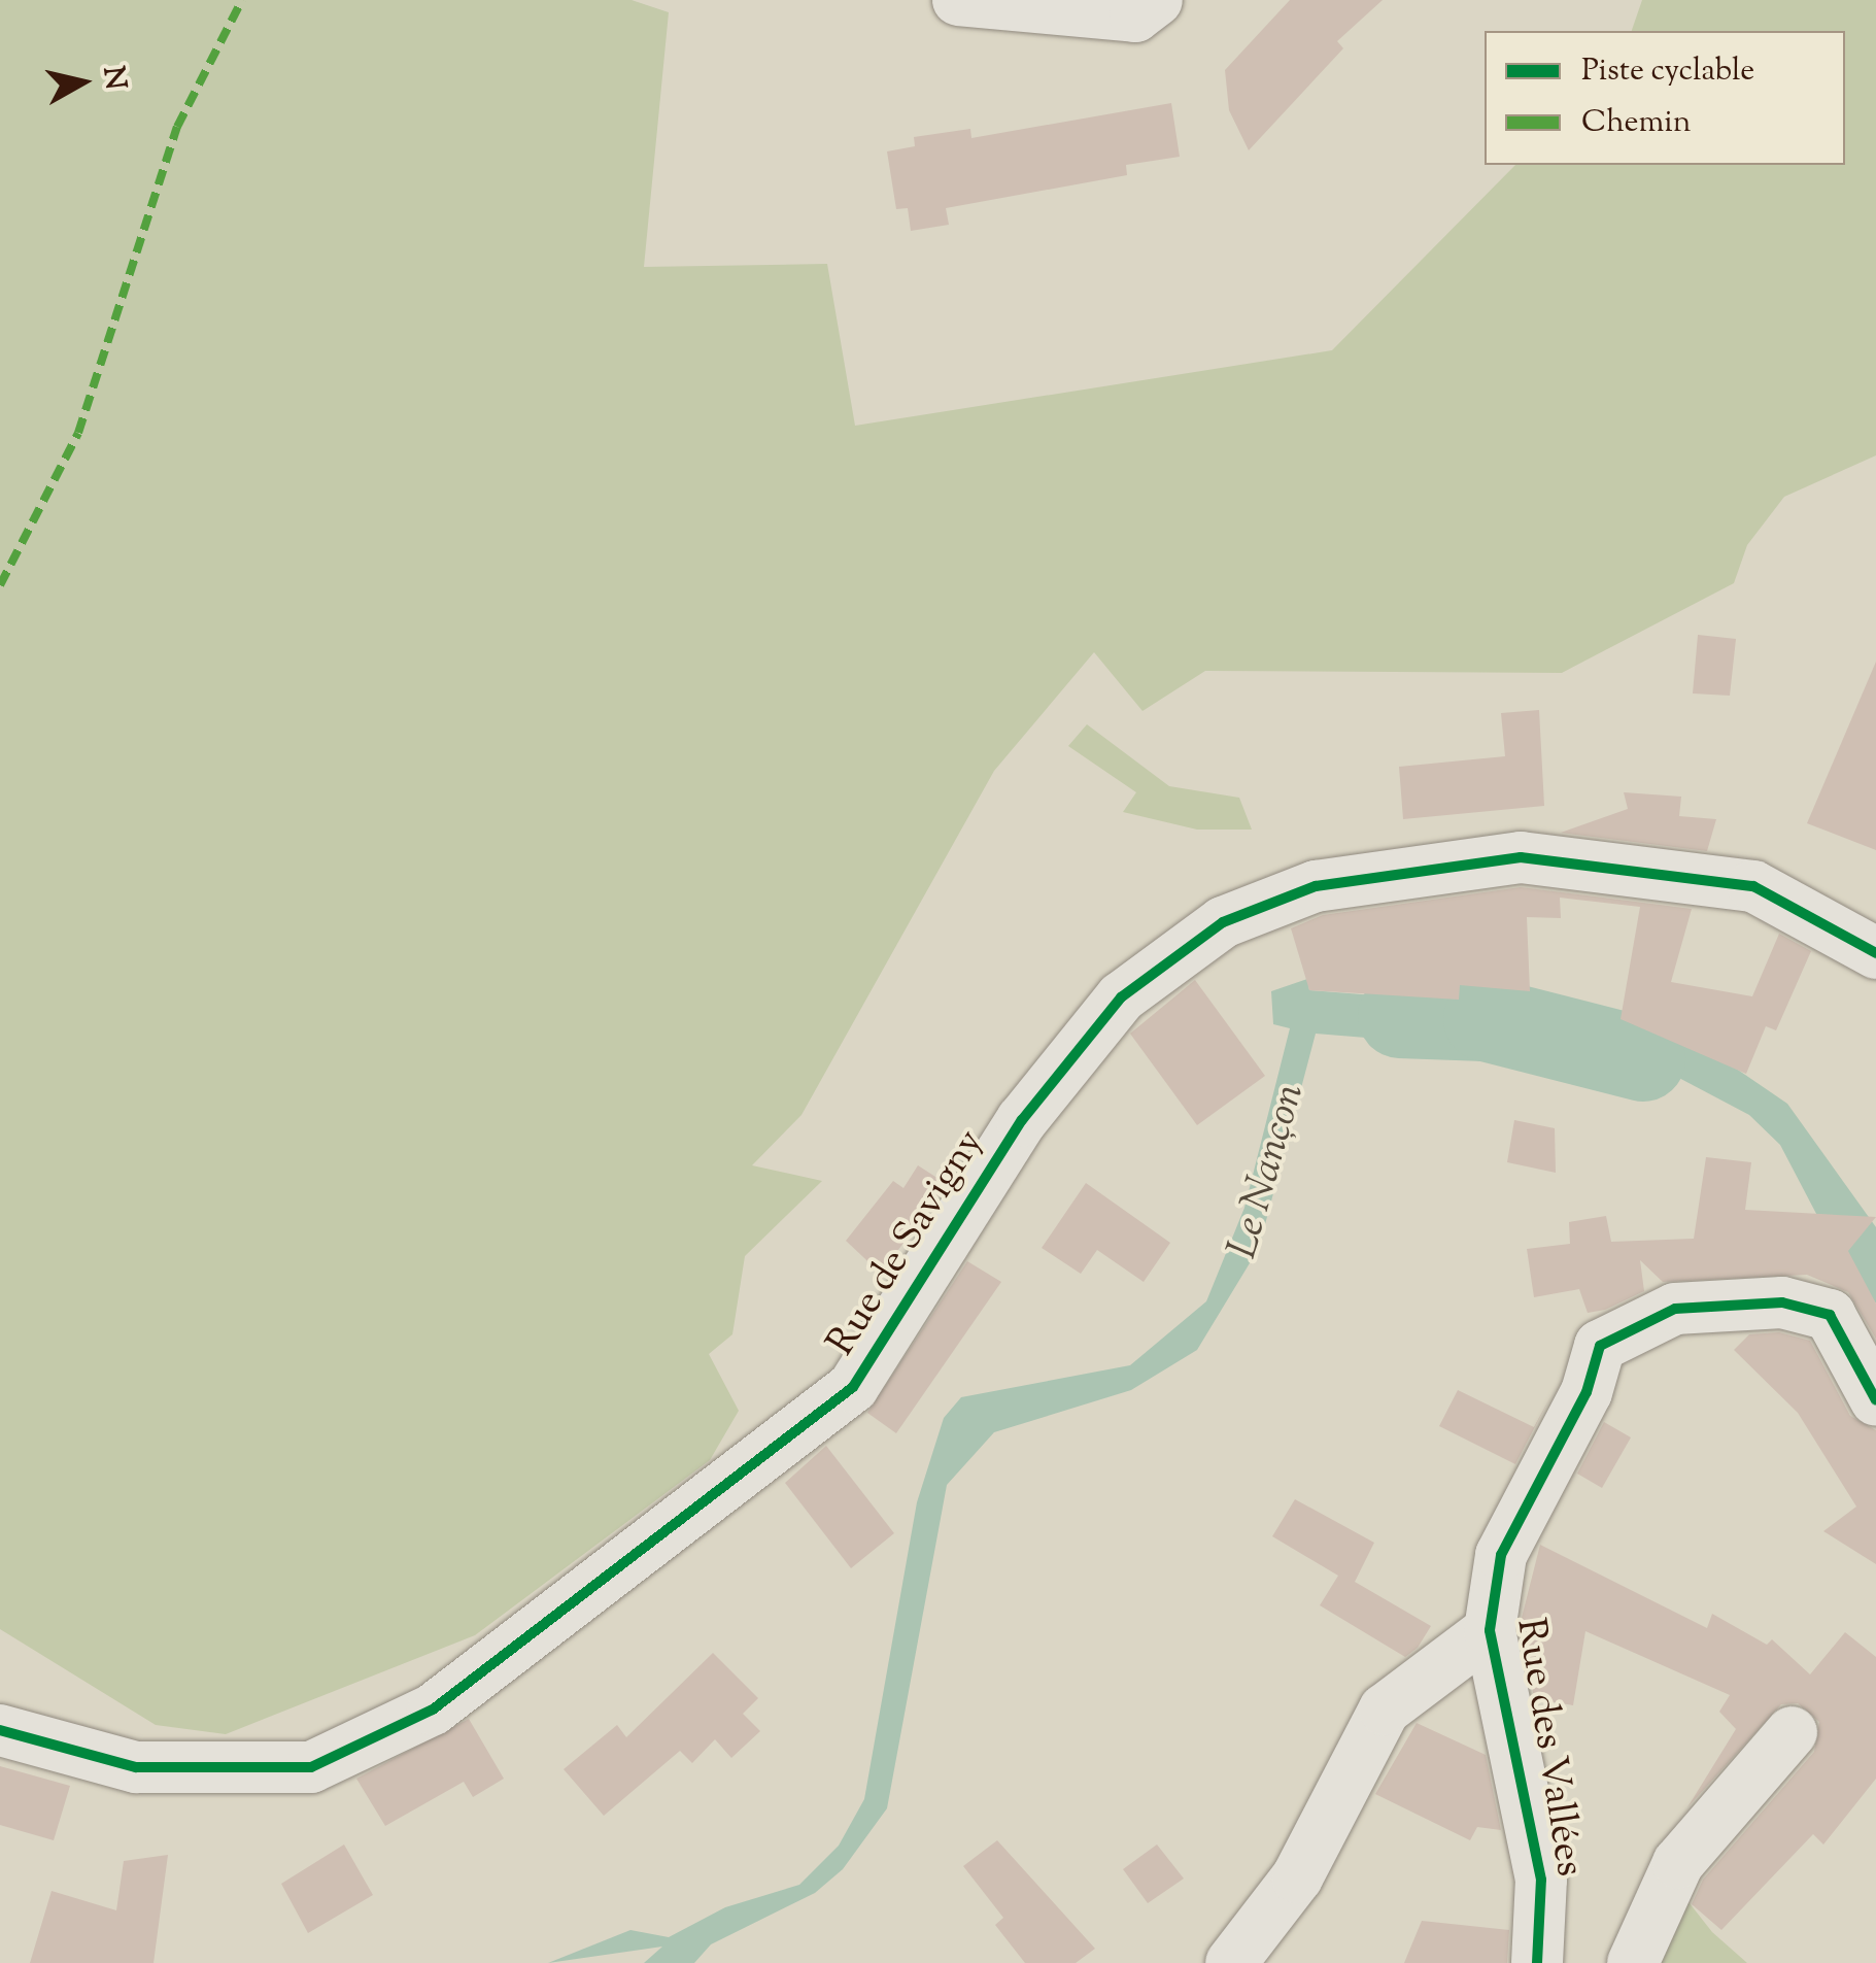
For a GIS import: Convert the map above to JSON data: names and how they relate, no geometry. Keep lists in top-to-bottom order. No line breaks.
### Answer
{"streets":{"street":["Rue de Savigny","Rue des Vallées"]},"water":["Le Nançon"],"legend":["Piste cyclable","Chemin"],"north":"right"}
